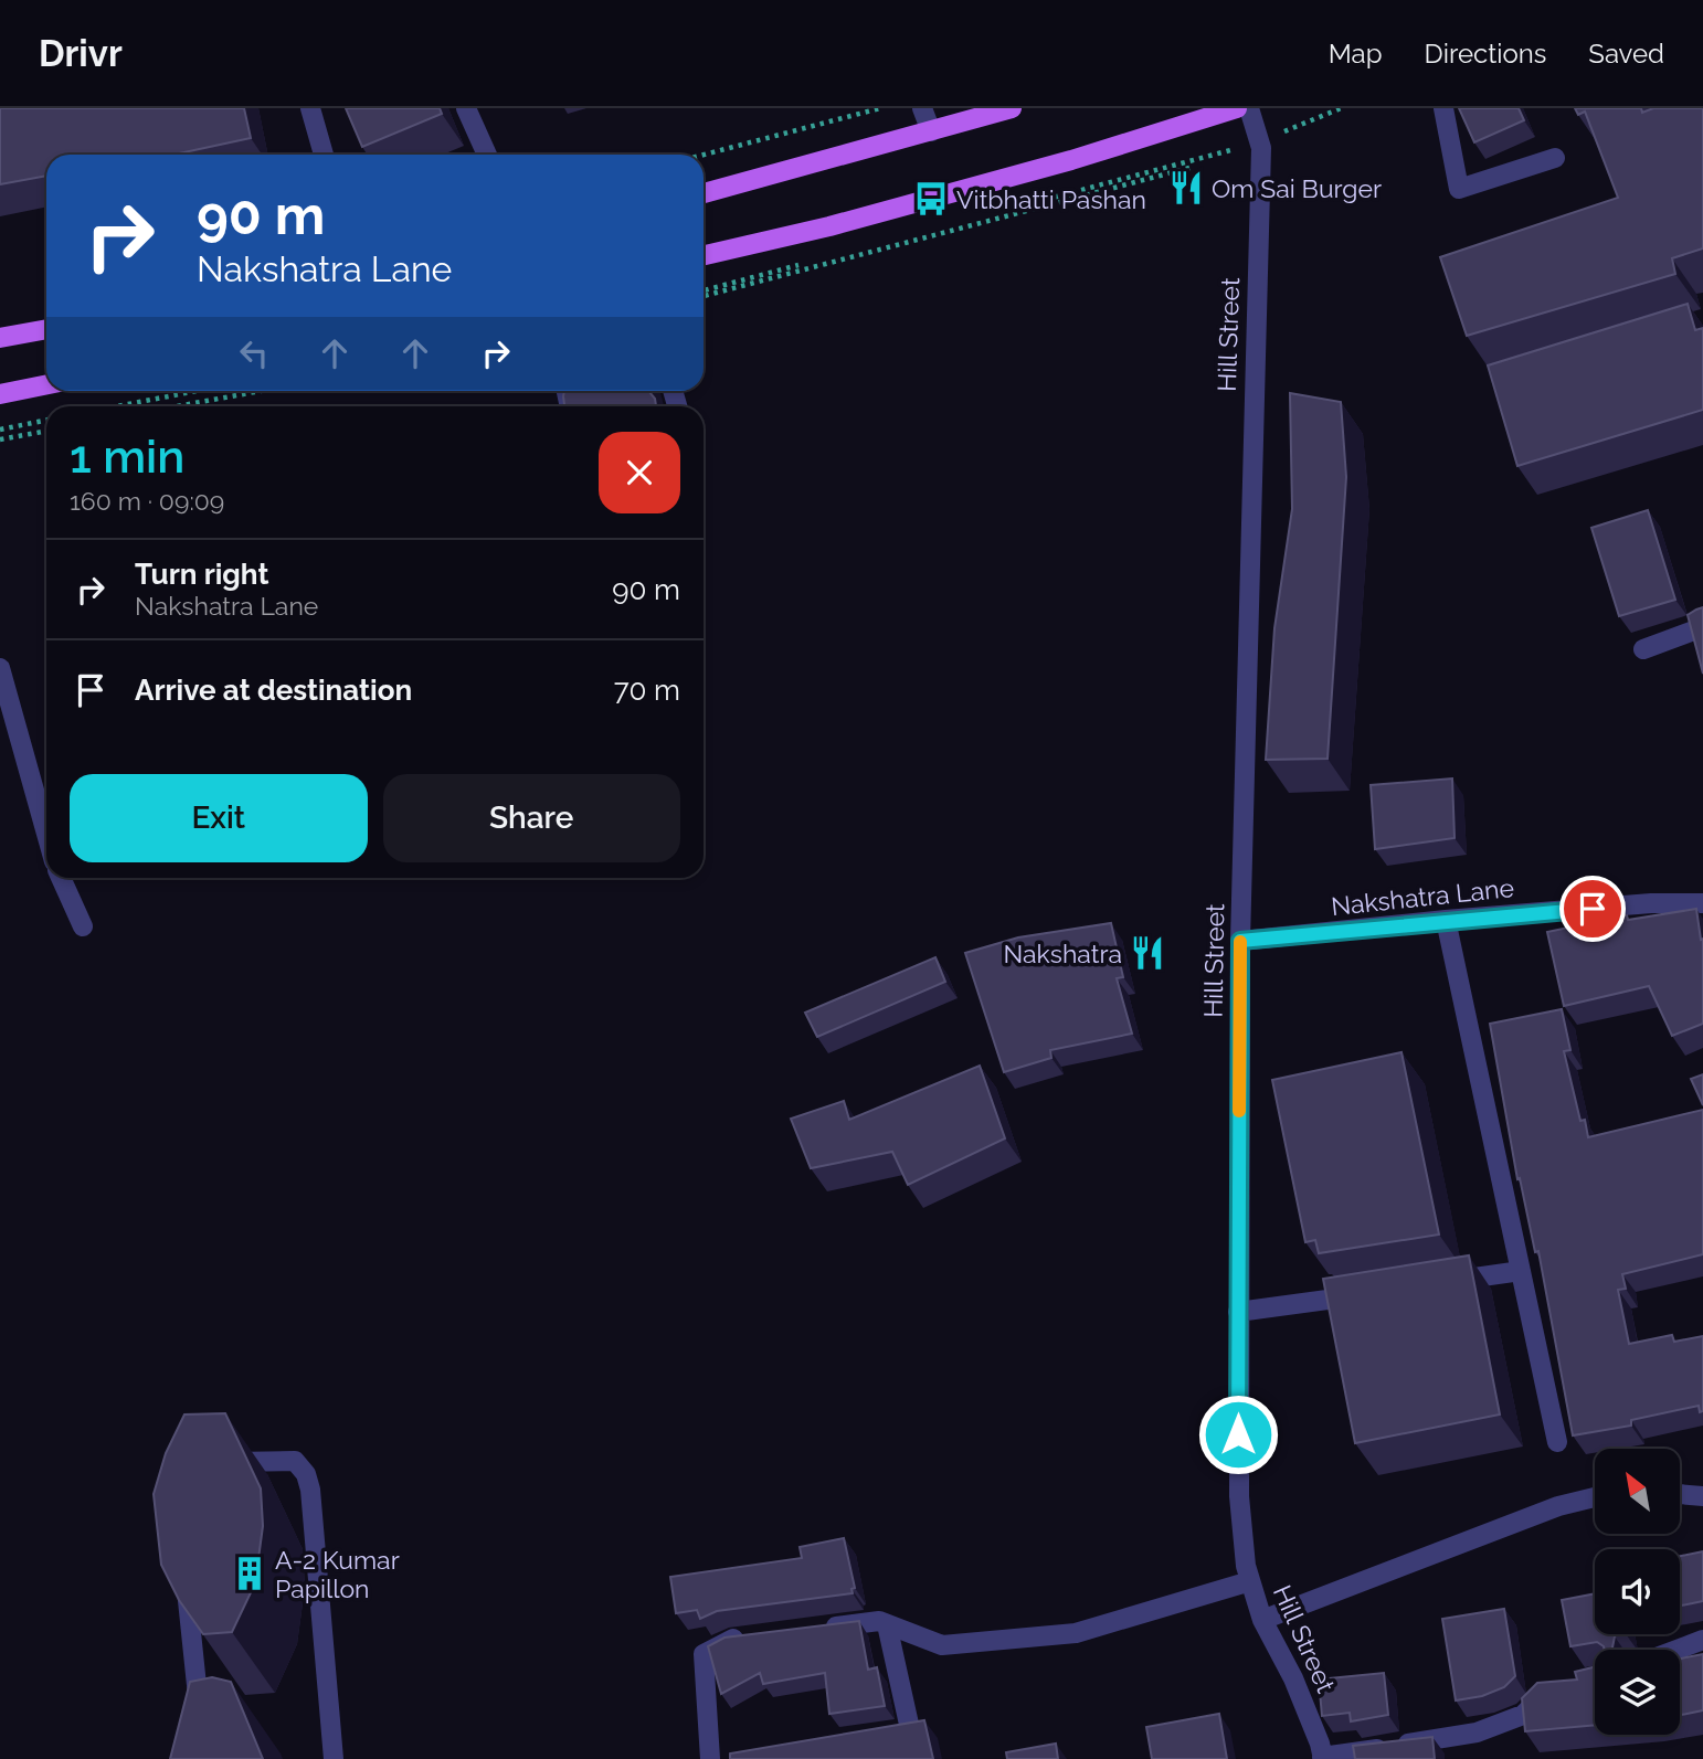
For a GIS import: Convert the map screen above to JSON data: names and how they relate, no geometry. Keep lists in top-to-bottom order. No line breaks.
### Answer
{"streets":{"street":["Hill Street","Nakshatra Lane"]},"crossings":[["Hill Street","Nakshatra Lane"]],"places":{"restaurant":["Om Sai Burger","Nakshatra"],"bus stop":["Vitbhatti Pashan"],"building":["A-2 Kumar Papillon"]},"north":"top left","page":{"header":"Drivr","nav":["Map","Directions","Saved"],"turn":["90 m","Nakshatra Lane"],"heading":["1 min","160 m · 09:09"],"list":[{"name":"Turn right","note":"Nakshatra Lane","value":"90 m"},{"name":"Arrive at destination","value":"70 m"}],"buttons":["Exit","Share"]}}
